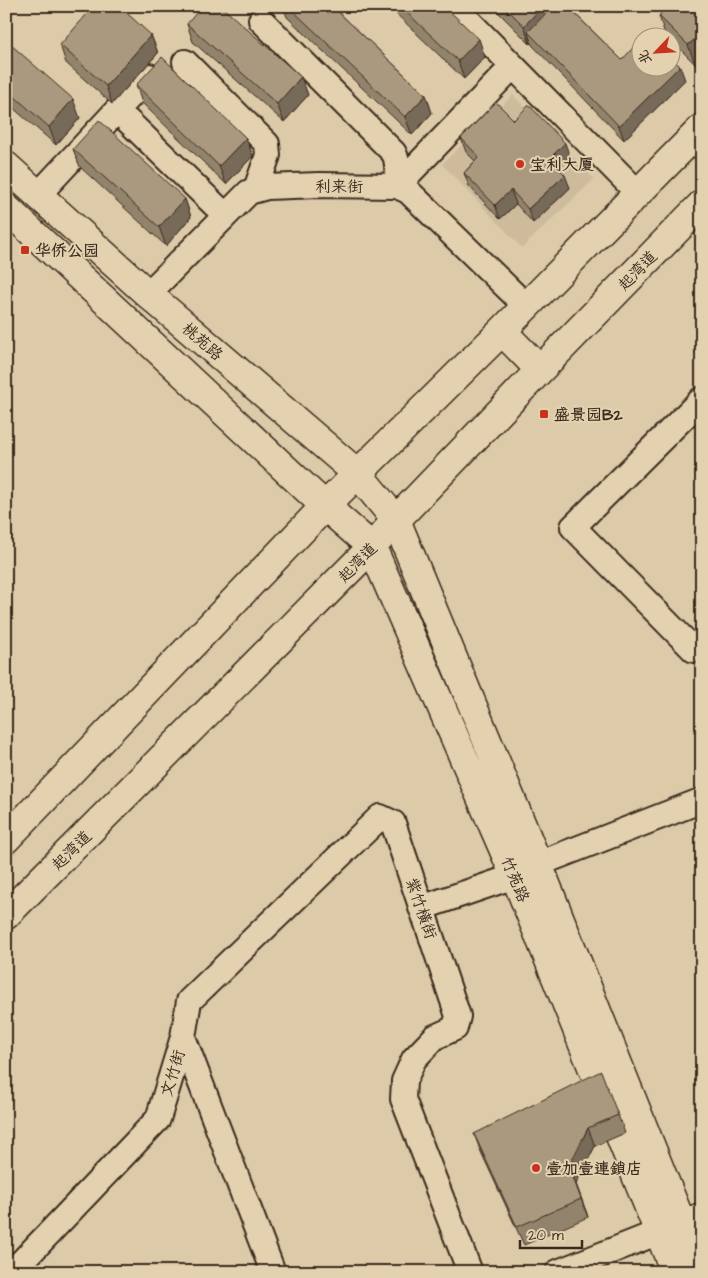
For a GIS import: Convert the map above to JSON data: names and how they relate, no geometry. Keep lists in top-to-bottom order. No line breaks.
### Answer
{"streets":{"street":["利来街","起湾道","桃苑路","竹苑路","紫竹横街","文竹街"]},"crossings":[["起湾道","桃苑路"],["起湾道","竹苑路"],["桃苑路","竹苑路"],["紫竹横街","文竹街"]],"places":{"other":["宝利大厦","壹加壹連鎖店"],"transit":["华侨公园","盛景园B2"]},"scale_bar":"20 m","north":"bottom left"}
